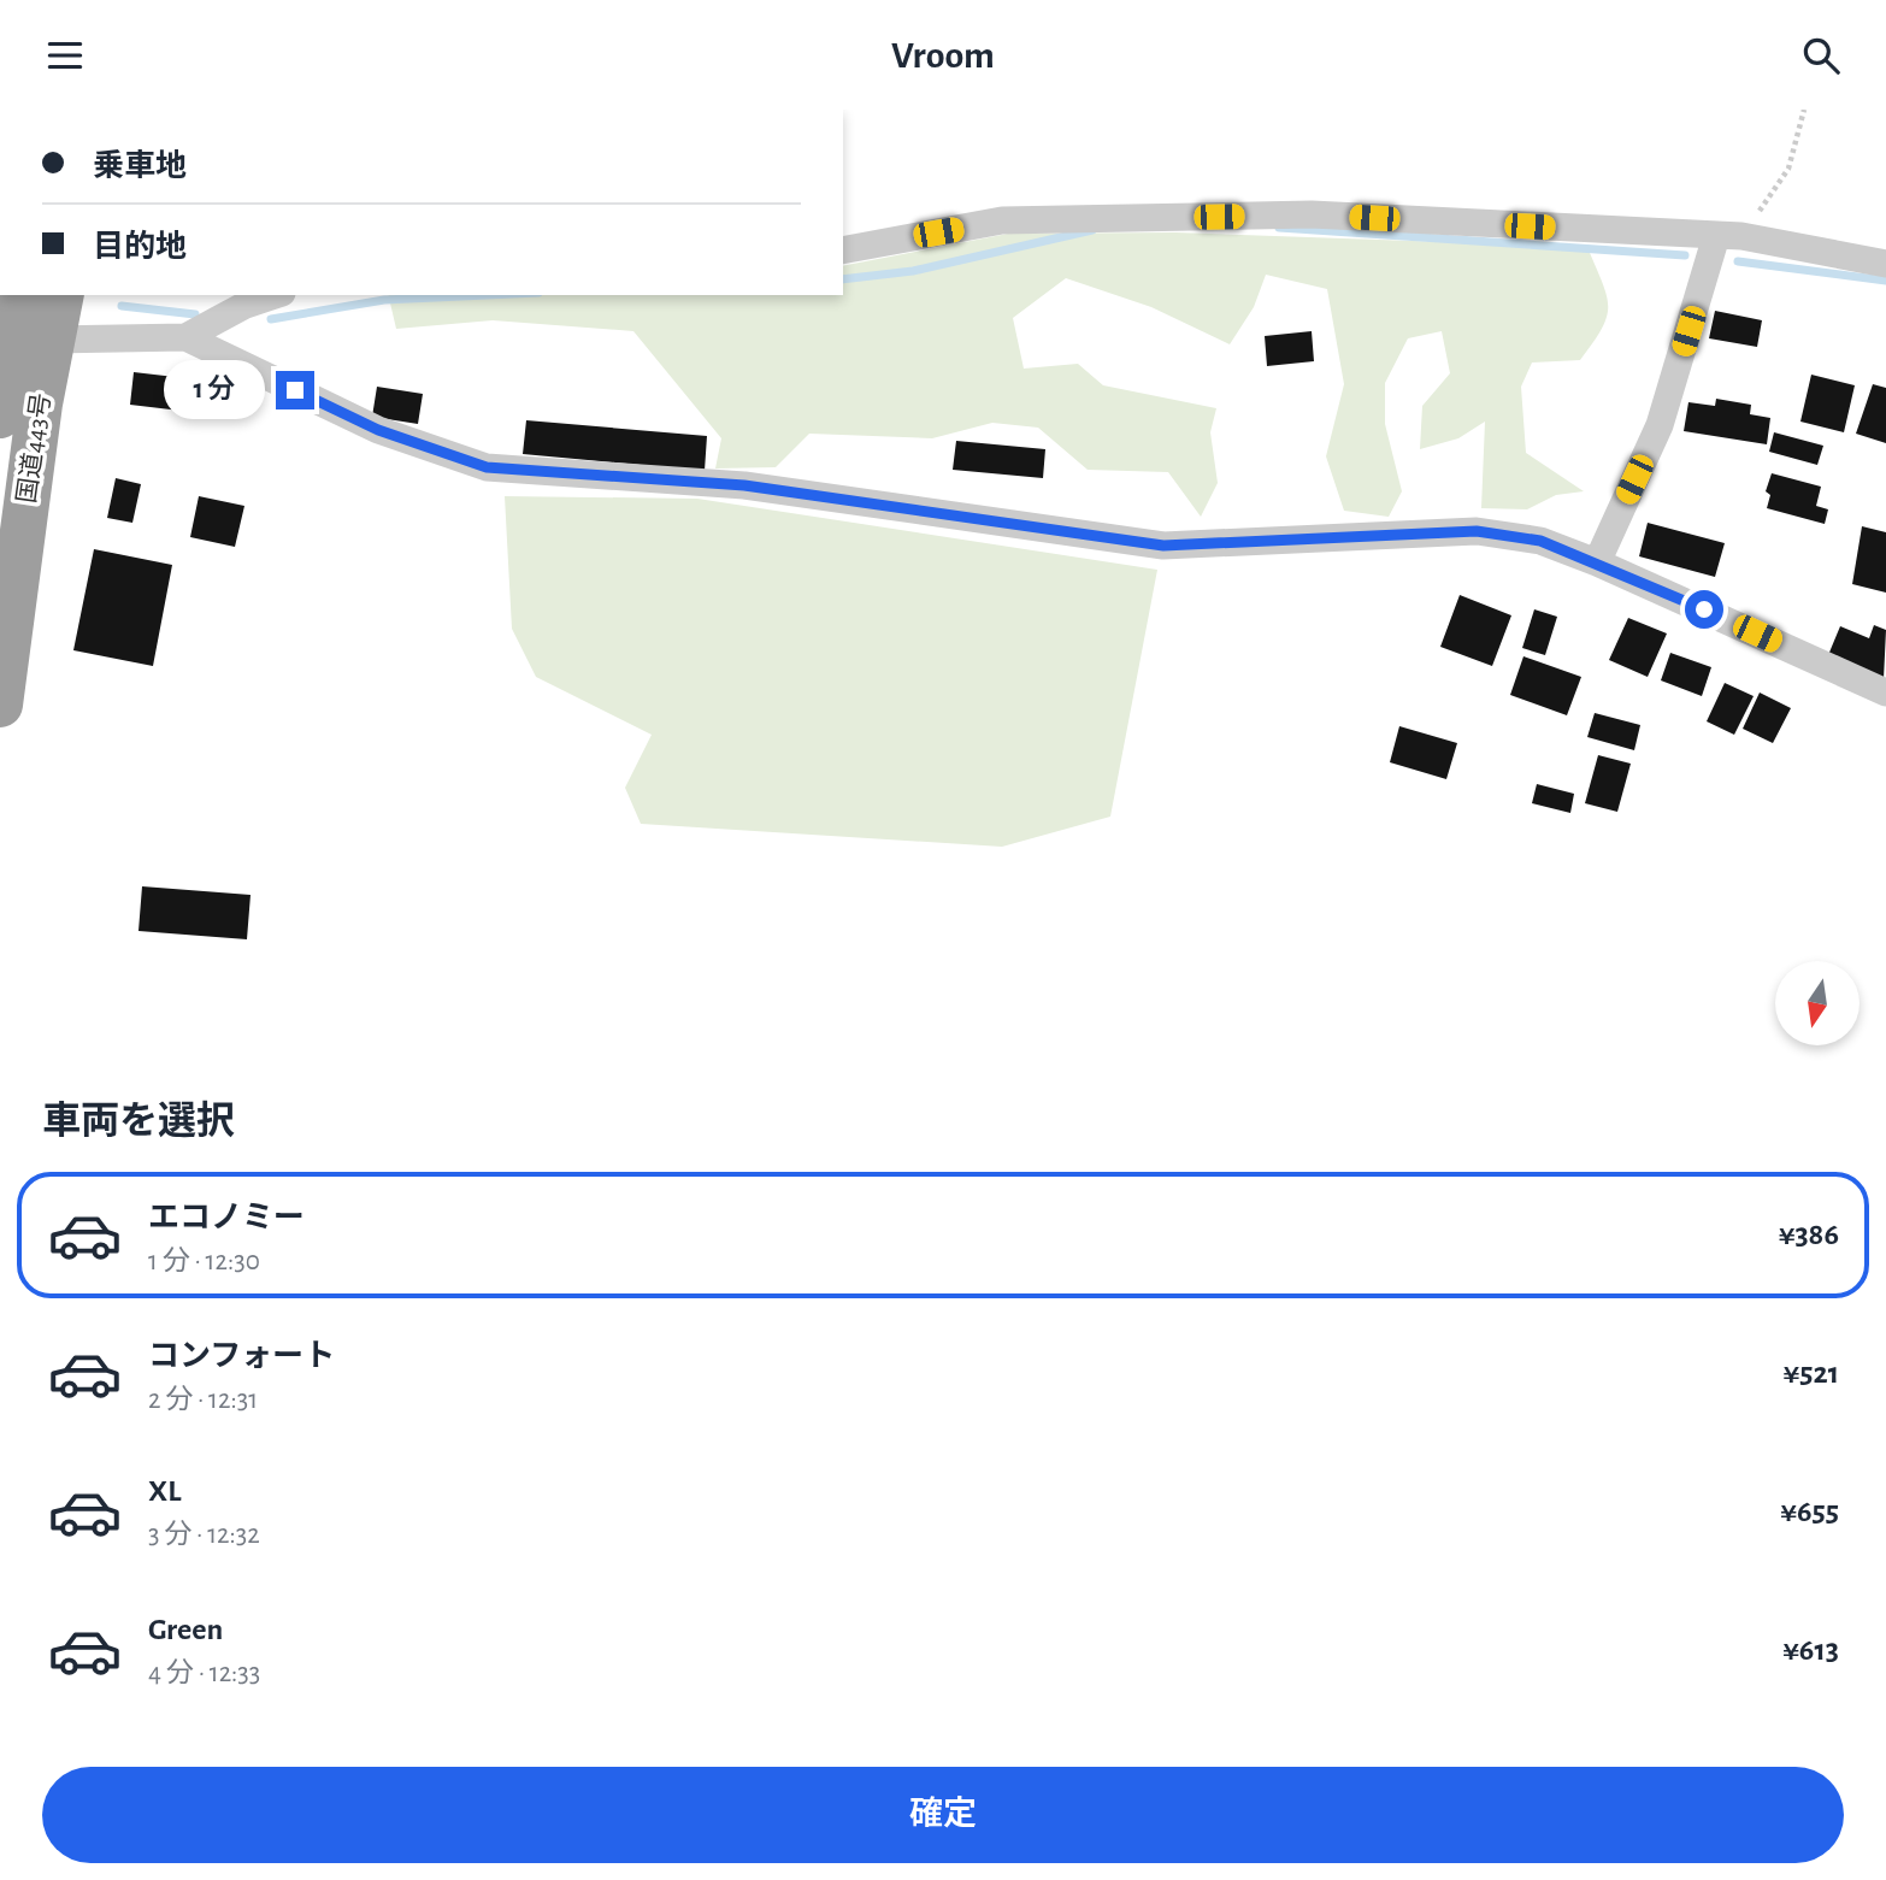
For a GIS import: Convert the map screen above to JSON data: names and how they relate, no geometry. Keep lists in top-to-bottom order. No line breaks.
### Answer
{"streets":{"highway":["国道443号"]},"north":"bottom","page":{"header":"Vroom","banner":["乗車地","目的地"],"bubble":"1 分","heading":"車両を選択","list":[{"name":"エコノミー","note":"1 分 · 12:30","value":"¥386"},{"name":"コンフォート","note":"2 分 · 12:31","value":"¥521"},{"name":"XL","note":"3 分 · 12:32","value":"¥655"},{"name":"Green","note":"4 分 · 12:33","value":"¥613"}],"buttons":"確定"}}
